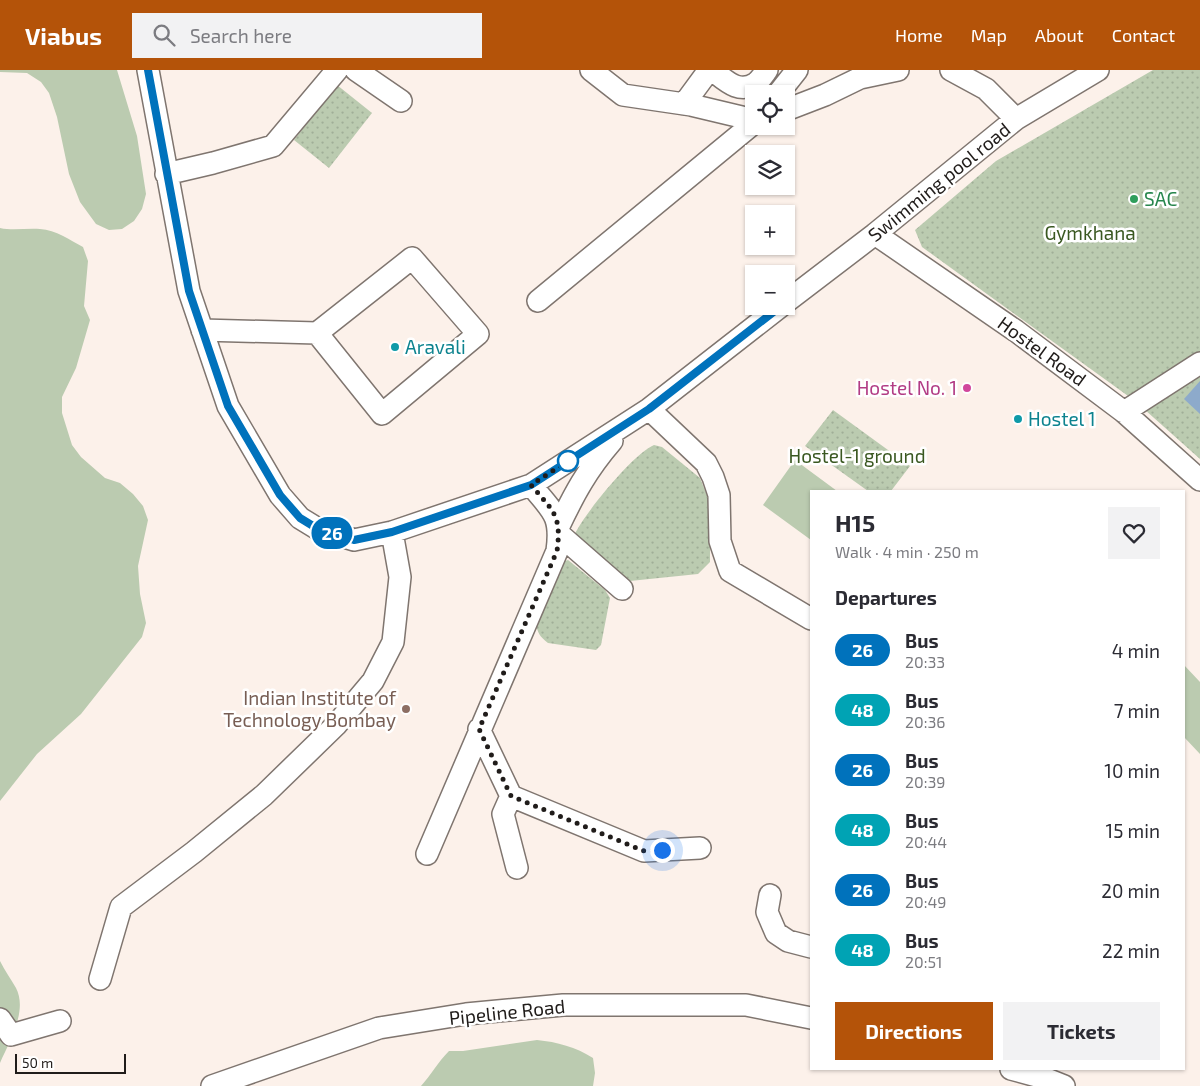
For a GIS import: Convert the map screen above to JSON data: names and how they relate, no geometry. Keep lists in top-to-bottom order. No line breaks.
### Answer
{"streets":{"lane":["Swimming pool road","Hostel Road","Pipeline Road"]},"crossings":[["Swimming pool road","Hostel Road"]],"parks":["Gymkhana","Hostel-1 ground"],"places":["SAC","Aravali","Hostel No. 1","Hostel 1","Indian Institute of Technology Bombay"],"lines":["bus line 26"],"scale_bar":"50 m","page":{"header":"Viabus","search":"Search here","nav":["Home","Map","About","Contact"],"on_map":"26","map_buttons":["+","−"],"heading":[["H15","Walk · 4 min · 250 m"],"Departures"],"list":[{"mark":"26","name":"Bus","note":"20:33","value":"4 min"},{"mark":"48","name":"Bus","note":"20:36","value":"7 min"},{"mark":"26","name":"Bus","note":"20:39","value":"10 min"},{"mark":"48","name":"Bus","note":"20:44","value":"15 min"},{"mark":"26","name":"Bus","note":"20:49","value":"20 min"},{"mark":"48","name":"Bus","note":"20:51","value":"22 min"}],"buttons":["Directions","Tickets"],"scale":"50 m"}}
